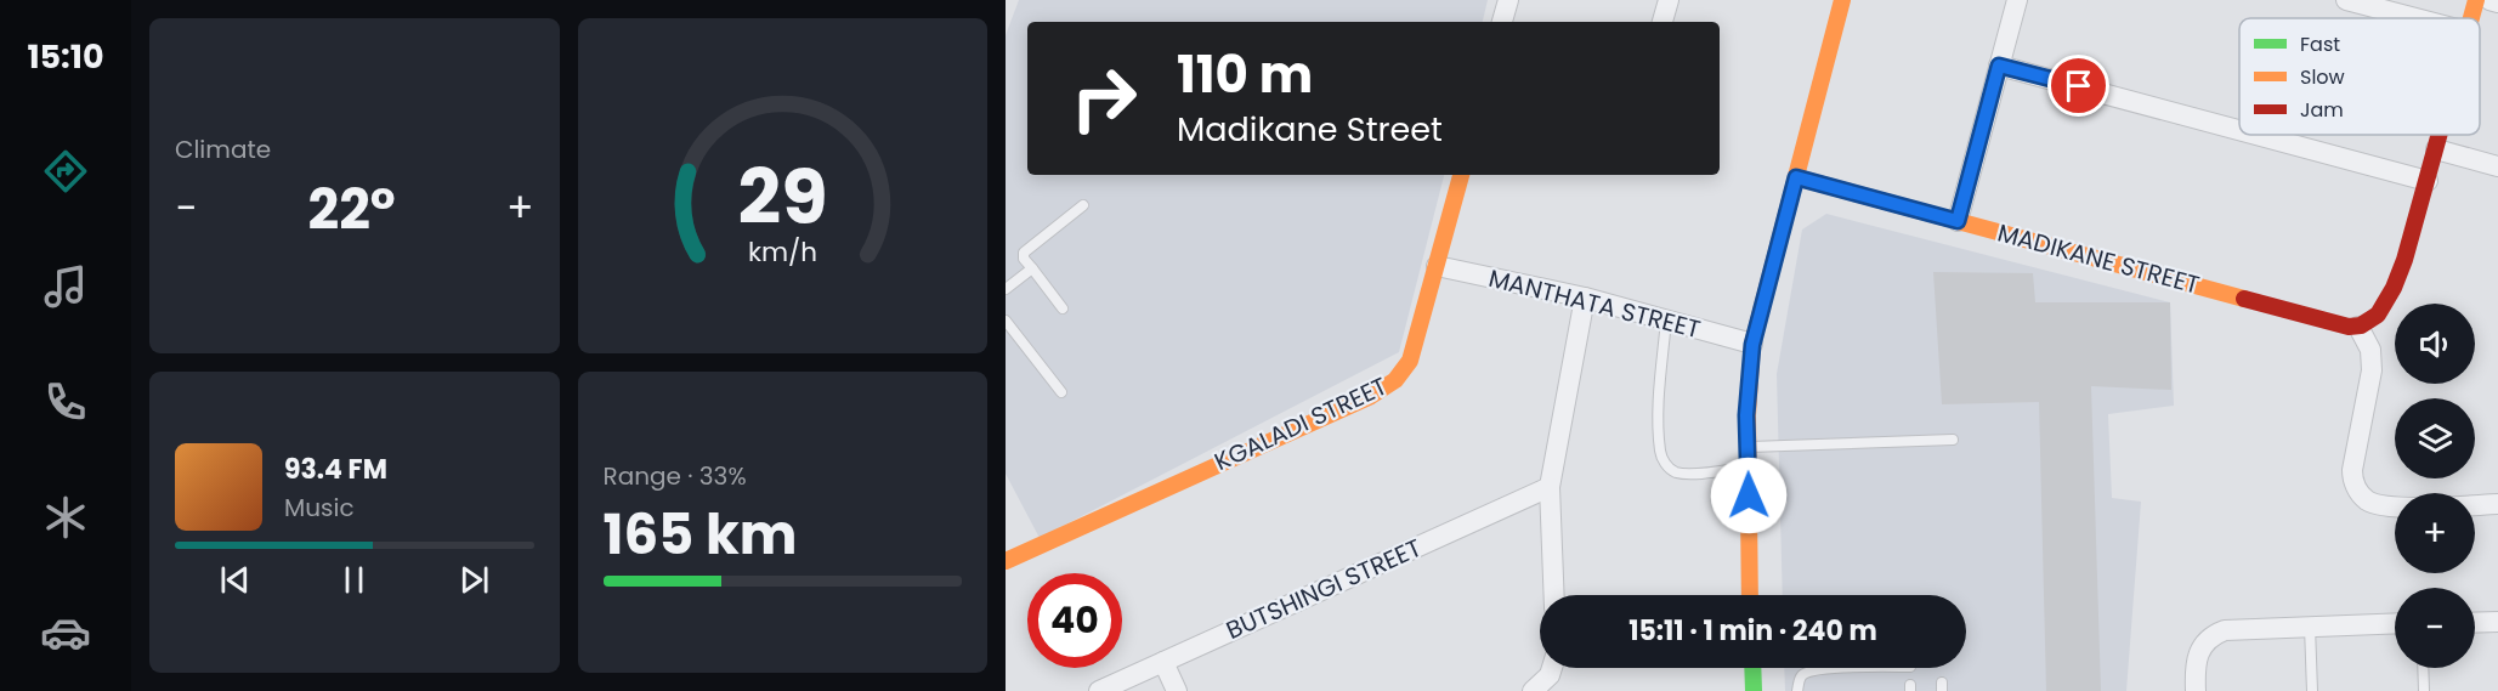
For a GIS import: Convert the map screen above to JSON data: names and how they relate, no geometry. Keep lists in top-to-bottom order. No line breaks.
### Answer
{"streets":{"street":["MADIKANE STREET","MANTHATA STREET","KGALADI STREET","BUTSHINGI STREET"]},"crossings":[["MANTHATA STREET","KGALADI STREET"]],"legend":["Fast","Slow","Jam"],"page":{"tabs":"15:10","tile":["Climate",["Range · 33%","165 km"]],"turn":["110 m","Madikane Street"],"heat":["−","22°","+"],"map_buttons":["+","−"],"song":["93.4 FM","Music"],"limit":"40","trip":"15:11 · 1 min · 240 m","gauge":["29","km/h"]}}
